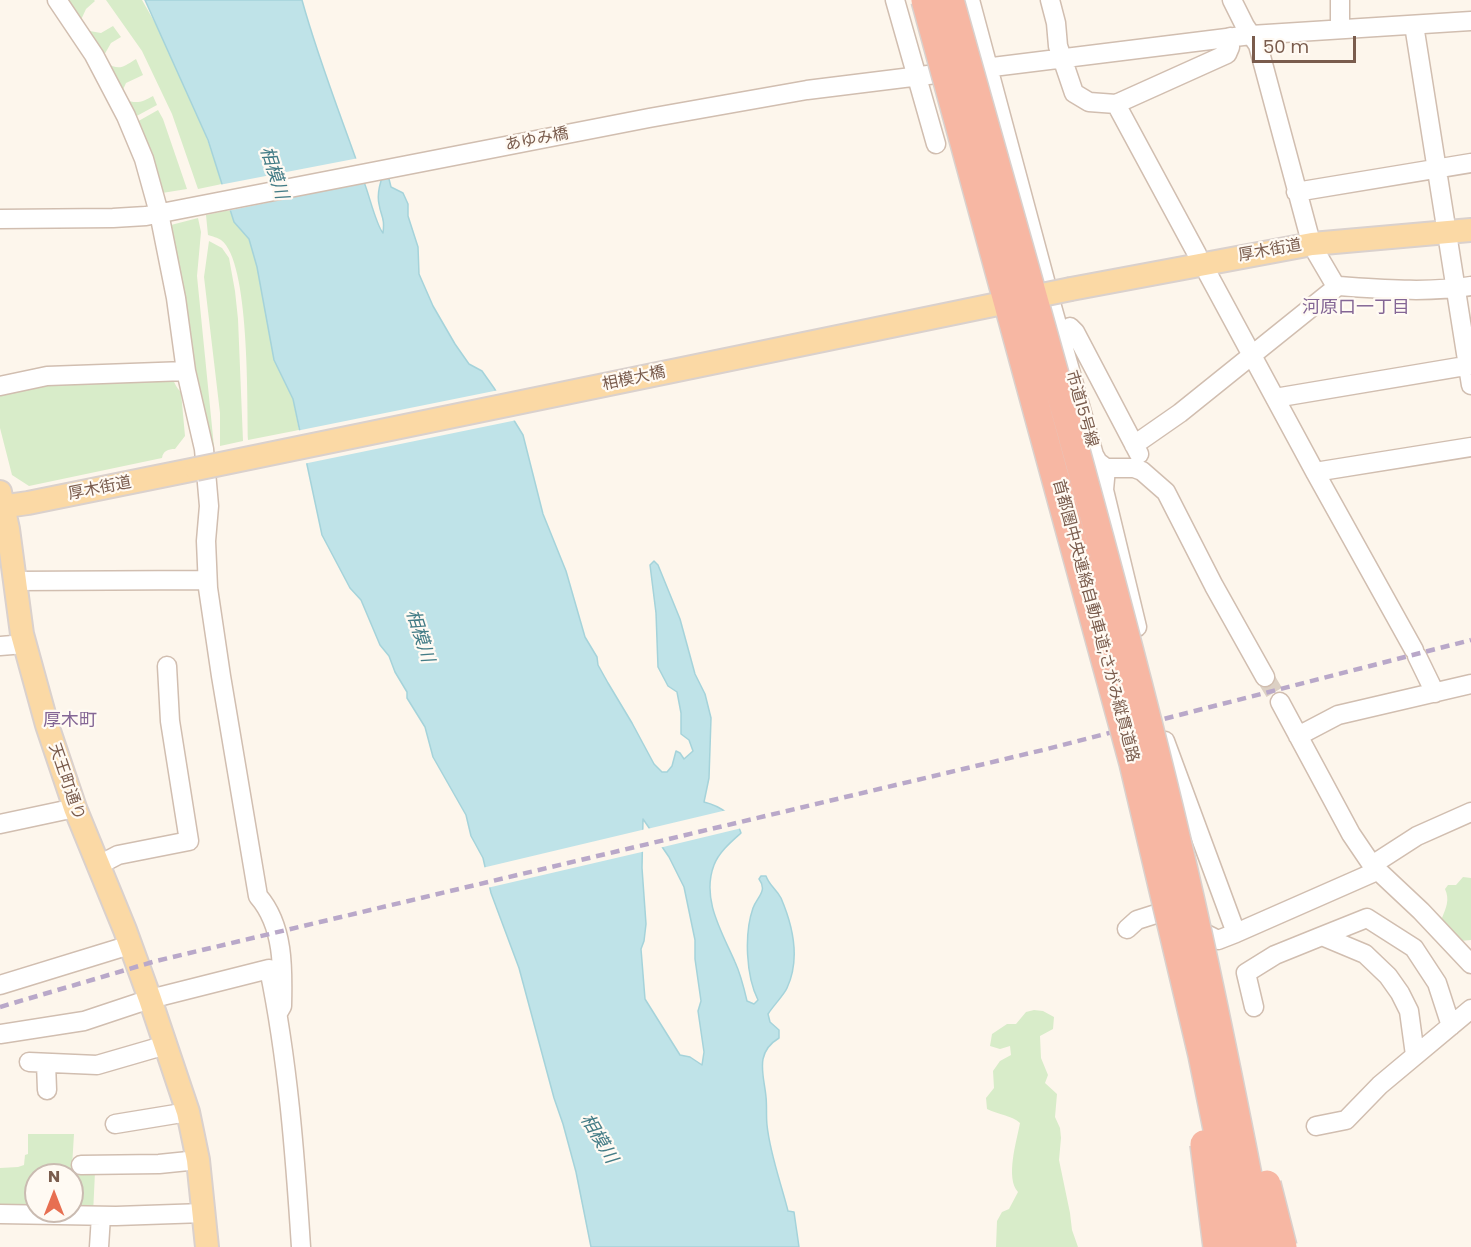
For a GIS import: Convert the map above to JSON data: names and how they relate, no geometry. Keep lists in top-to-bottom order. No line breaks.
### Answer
{"streets":{"highway":["首都圏中央連絡自動車道;さがみ縦貫道路"],"main road":["厚木街道","相模大橋","天王町通り"],"street":["あゆみ橋","市道15号線"]},"crossings":[["あゆみ橋","市道15号線"],["厚木街道","相模大橋"],["厚木街道","天王町通り"]],"districts":["河原口一丁目","厚木町"],"water":["相模川"],"scale_bar":"50 m","north":"top"}
